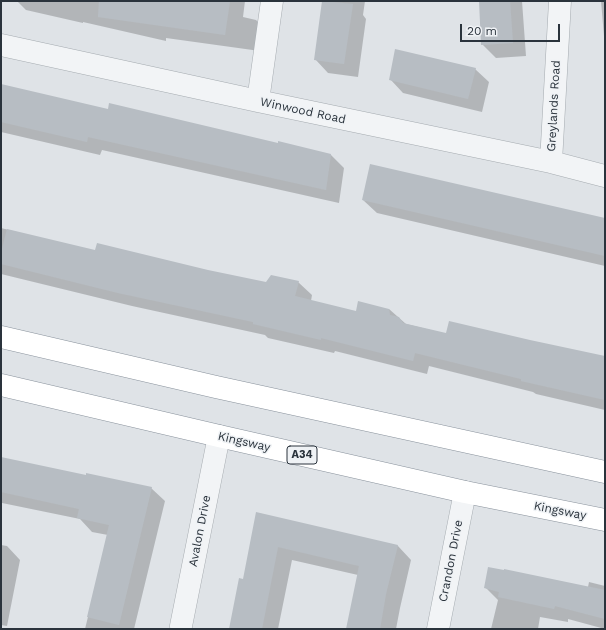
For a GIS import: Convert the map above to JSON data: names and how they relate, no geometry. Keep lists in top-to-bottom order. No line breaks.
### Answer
{"streets":{"highway":["Kingsway","A34"],"street":["Greylands Road","Winwood Road","Avalon Drive","Crandon Drive"]},"crossings":[["Greylands Road","Winwood Road"],["Kingsway","Avalon Drive"],["Kingsway","Crandon Drive"]],"scale_bar":"20 m"}
